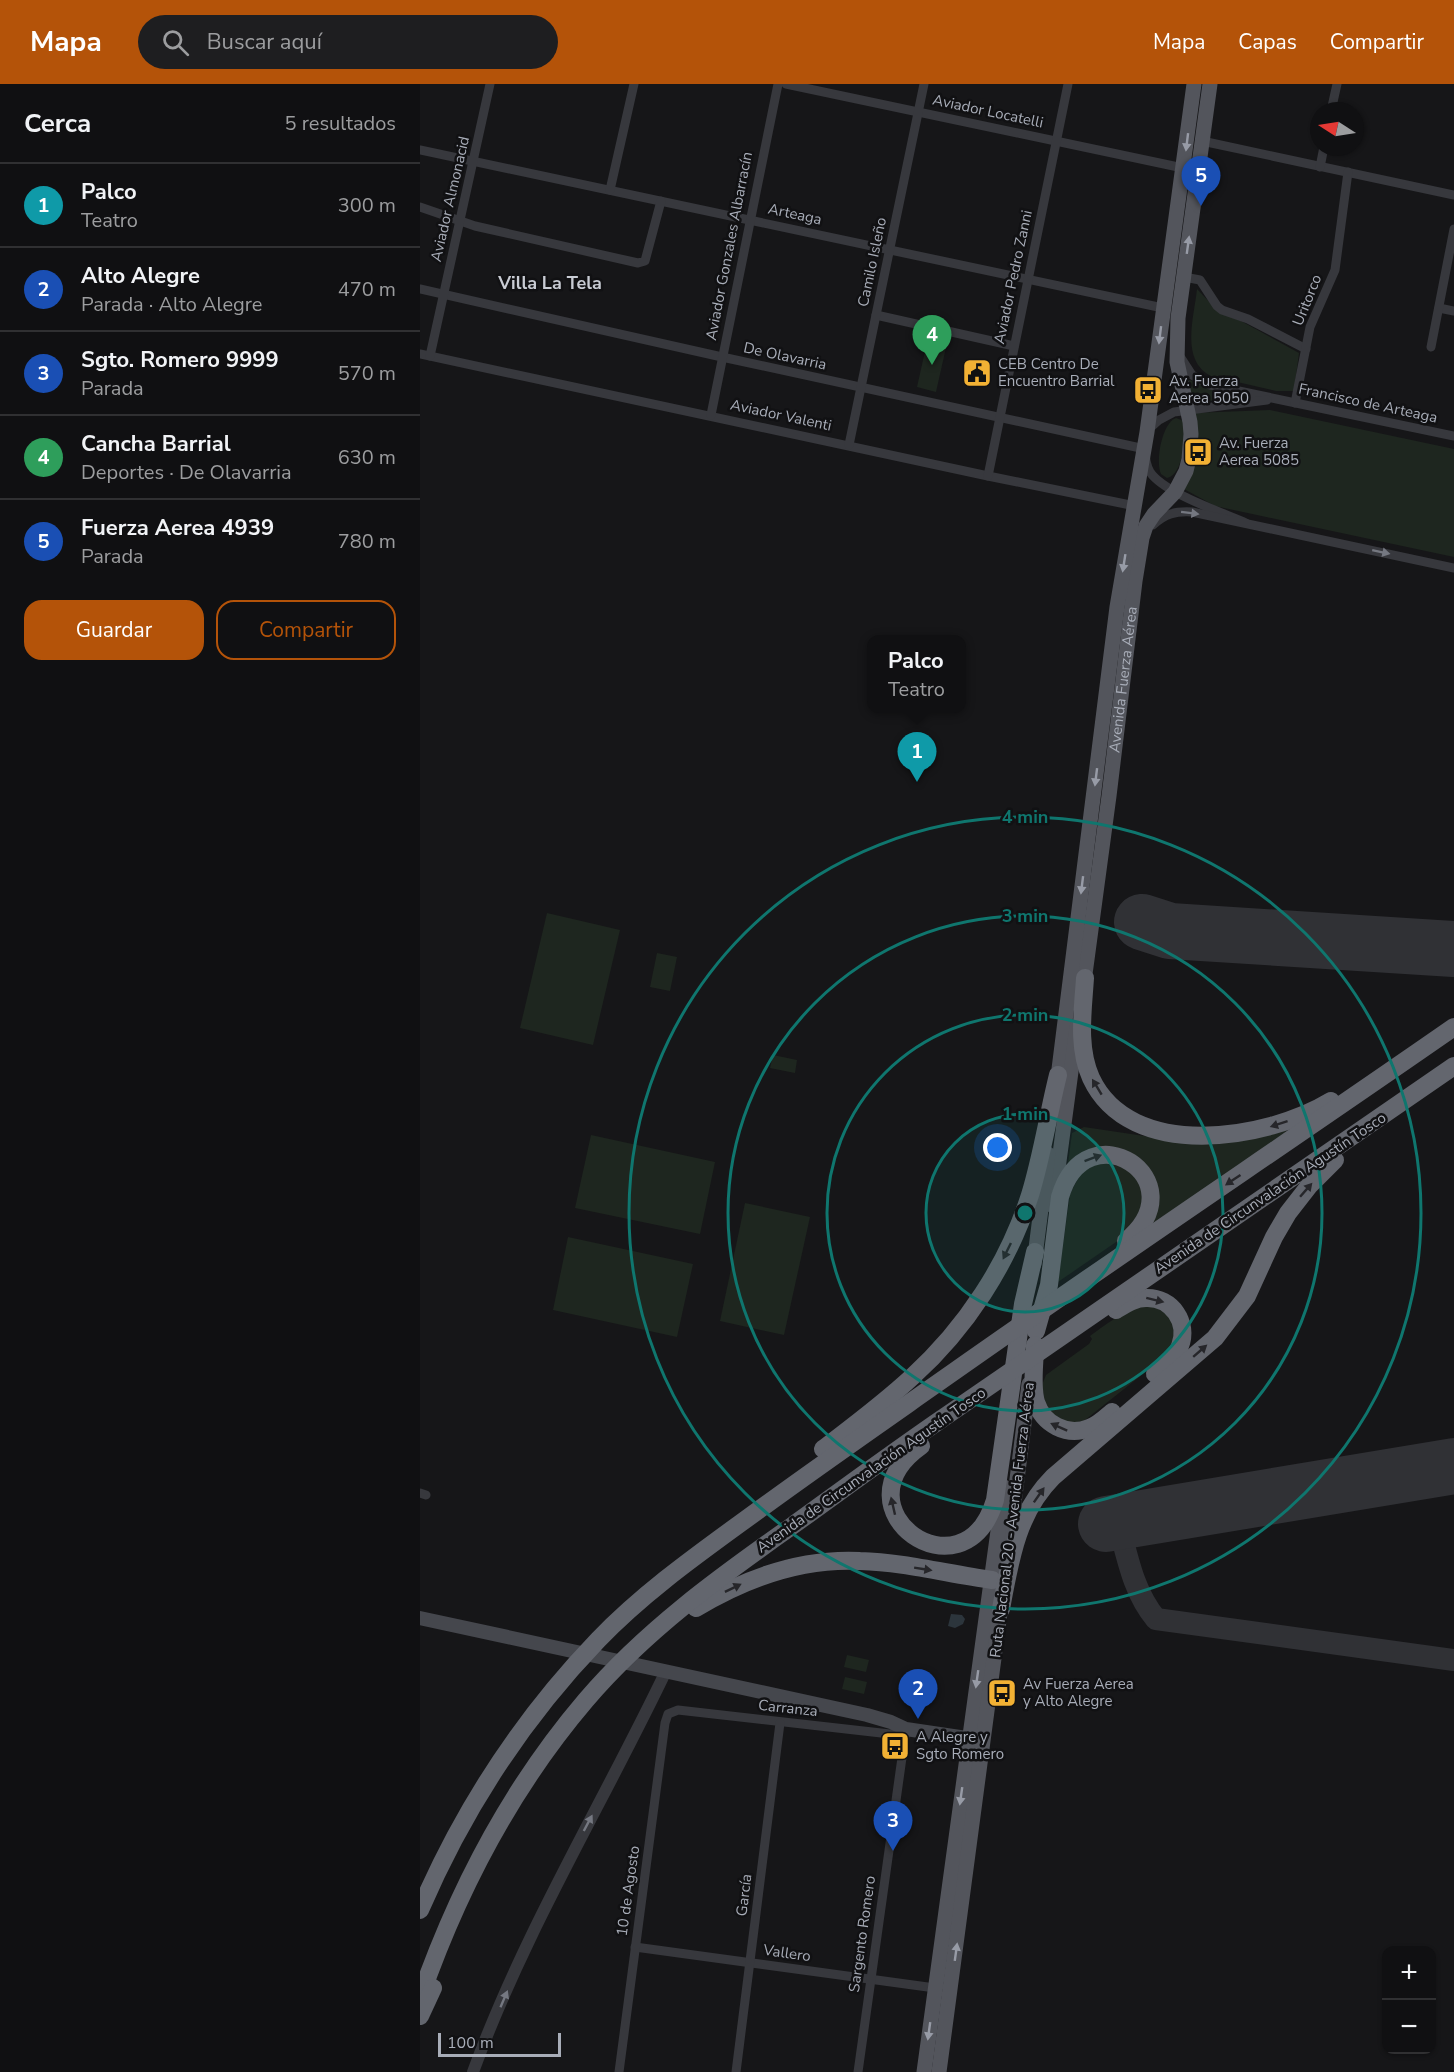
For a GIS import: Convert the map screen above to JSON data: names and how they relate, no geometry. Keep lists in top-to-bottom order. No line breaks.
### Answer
{"streets":{"highway":["Avenida de Circunvalación Agustín Tosco"],"main road":["Avenida Fuerza Aérea","Ruta Nacional 20 - Avenida Fuerza Aérea"],"street":["Aviador Locatelli","Aviador Almonacid","Arteaga","Aviador Gonzales Albarracín","Camilo Isleño","Aviador Pedro Zanni","Uritorco","De Olavarria","Francisco de Arteaga","Aviador Valenti","Carranza","10 de Agosto","García","Sargento Romero","Vallero"]},"crossings":[["Aviador Locatelli","Camilo Isleño"],["Aviador Locatelli","Aviador Pedro Zanni"],["Aviador Locatelli","Avenida Fuerza Aérea"],["Aviador Almonacid","Arteaga"],["Aviador Almonacid","De Olavarria"],["Aviador Almonacid","Aviador Valenti"],["Arteaga","Aviador Gonzales Albarracín"],["Arteaga","Camilo Isleño"],["Arteaga","Aviador Pedro Zanni"],["Arteaga","Avenida Fuerza Aérea"],["Aviador Gonzales Albarracín","De Olavarria"],["Aviador Gonzales Albarracín","Aviador Valenti"],["Camilo Isleño","De Olavarria"],["Camilo Isleño","Aviador Valenti"],["Aviador Pedro Zanni","De Olavarria"],["Aviador Pedro Zanni","Aviador Valenti"],["Uritorco","Francisco de Arteaga"],["De Olavarria","Avenida Fuerza Aérea"],["Francisco de Arteaga","Avenida Fuerza Aérea"],["Aviador Valenti","Avenida Fuerza Aérea"],["Ruta Nacional 20 - Avenida Fuerza Aérea","Vallero"],["Carranza","10 de Agosto"],["Carranza","García"],["Carranza","Sargento Romero"],["10 de Agosto","Vallero"],["García","Vallero"],["Sargento Romero","Vallero"]],"districts":["Villa La Tela"],"places":{"public building":["CEB Centro De Encuentro Barrial"],"bus stop":["Av. Fuerza Aerea 5050","Av. Fuerza Aerea 5085","Av Fuerza Aerea y Alto Alegre","A Alegre y Sgto Romero"]},"scale_bar":"100 m","north":"left","page":{"header":"Mapa","search":"Buscar aquí","nav":["Mapa","Capas","Compartir"],"heading":["Cerca","5 resultados"],"pins":["5","4","1","2","3"],"list":[{"mark":"1","name":"Palco","note":"Teatro","value":"300 m"},{"mark":"2","name":"Alto Alegre","note":"Parada · Alto Alegre","value":"470 m"},{"mark":"3","name":"Sgto. Romero 9999","note":"Parada","value":"570 m"},{"mark":"4","name":"Cancha Barrial","note":"Deportes · De Olavarria","value":"630 m"},{"mark":"5","name":"Fuerza Aerea 4939","note":"Parada","value":"780 m"}],"buttons":["Guardar","Compartir"],"popup":["Palco","Teatro"],"map_buttons":["+","−"],"scale":"100 m"},"rings":["4 min","3 min","2 min","1 min"]}
